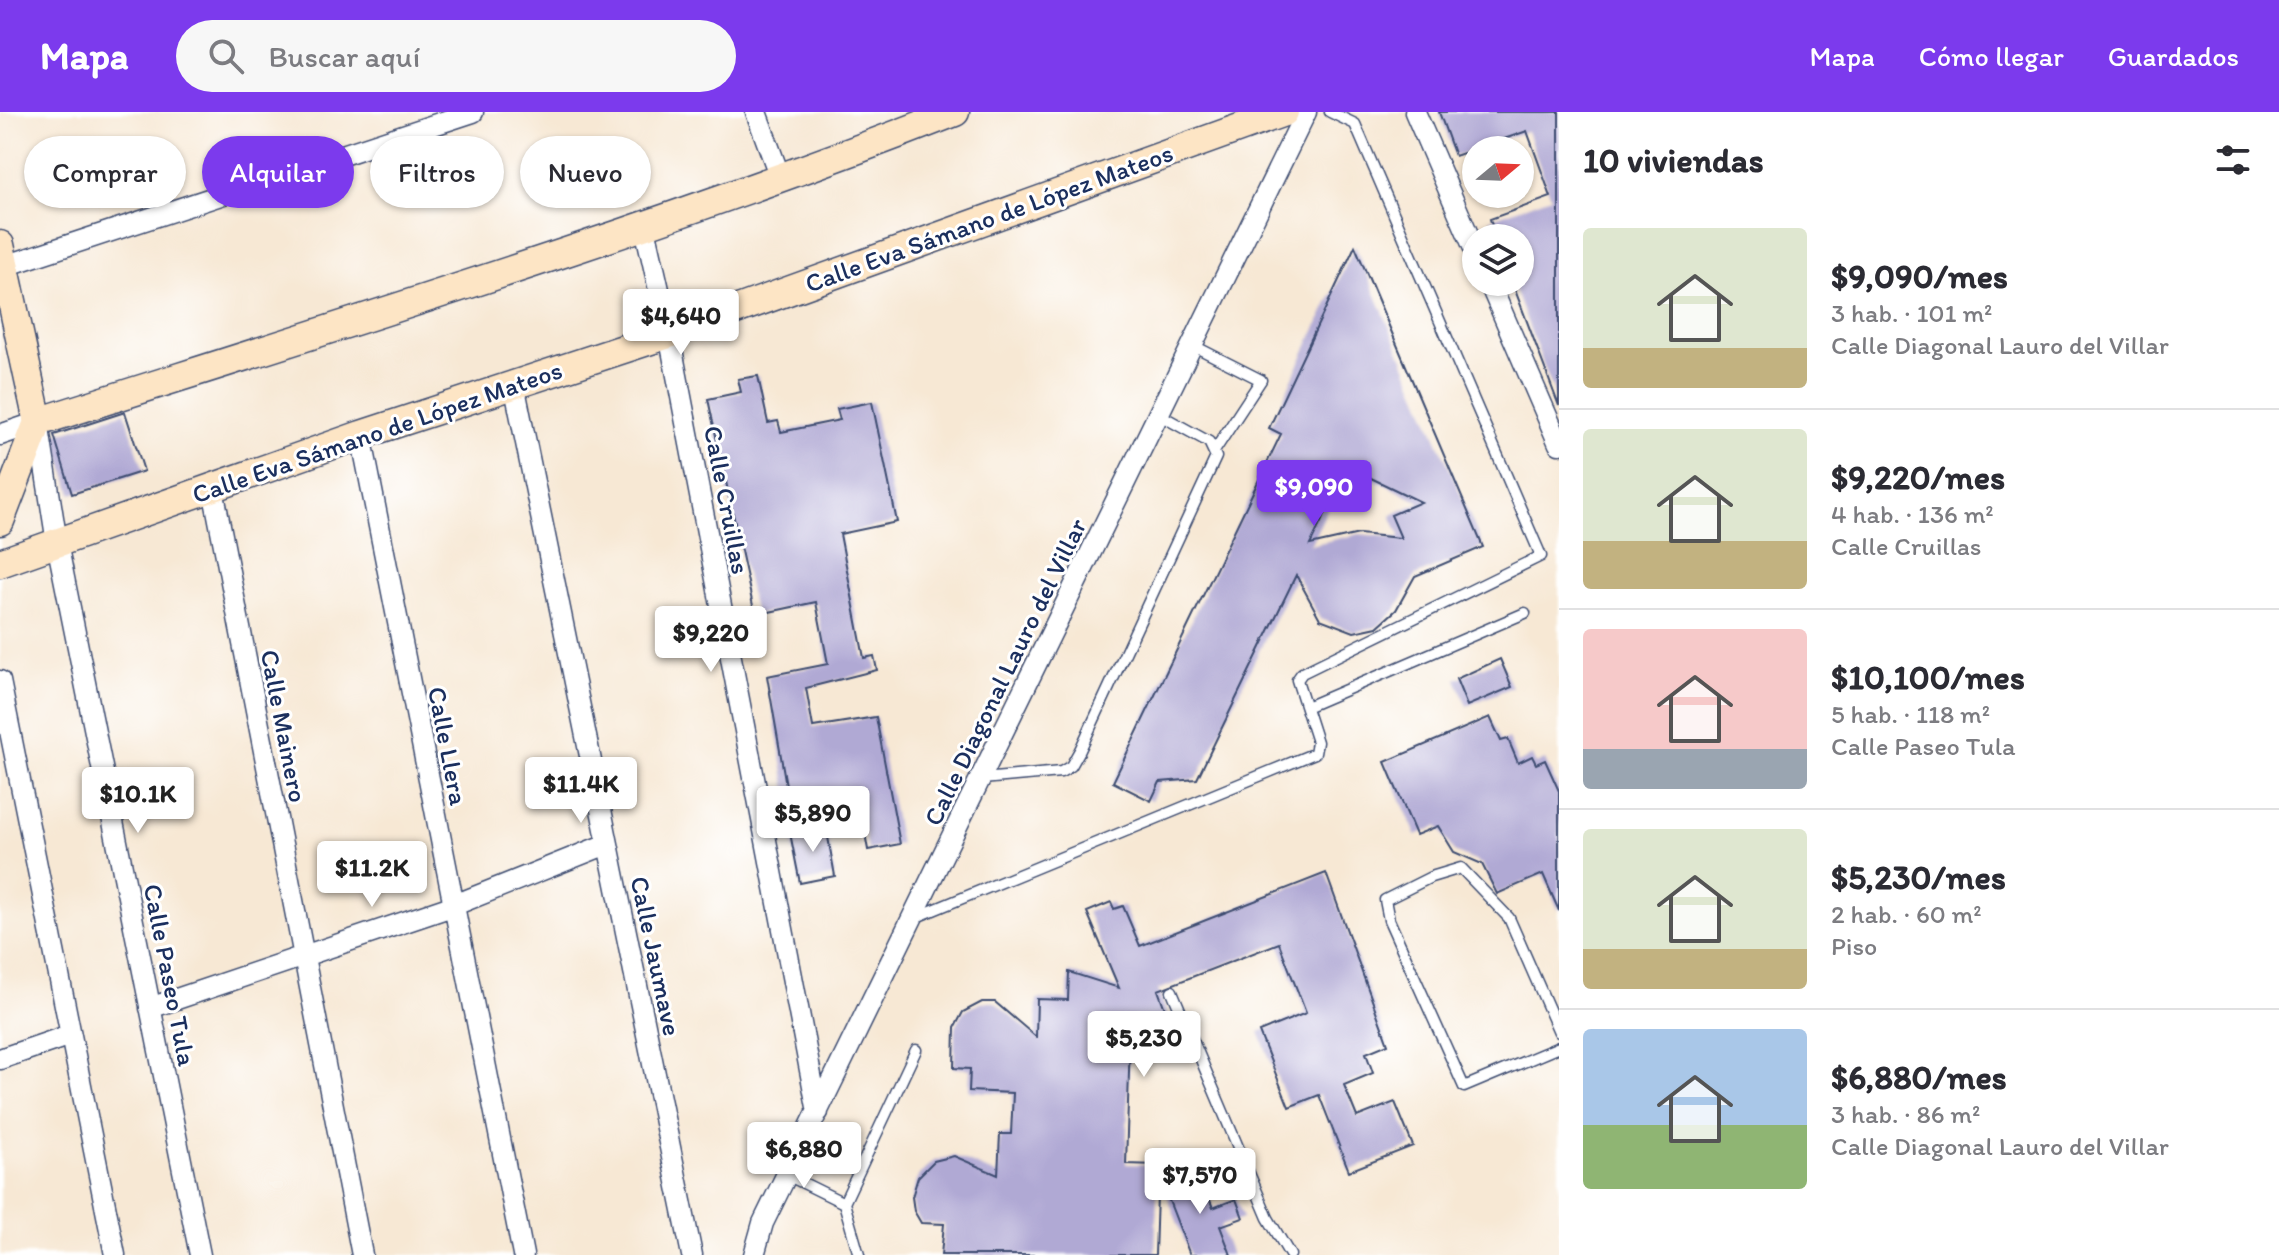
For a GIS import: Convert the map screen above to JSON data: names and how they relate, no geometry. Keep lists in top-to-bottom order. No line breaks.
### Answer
{"streets":{"main road":["Calle Eva Sámano de López Mateos"],"street":["Calle Cruillas","Calle Diagonal Lauro del Villar","Calle Mainero","Calle Llera","Calle Jaumave","Calle Paseo Tula"]},"crossings":[["Calle Eva Sámano de López Mateos","Calle Cruillas"],["Calle Eva Sámano de López Mateos","Calle Mainero"],["Calle Eva Sámano de López Mateos","Calle Llera"],["Calle Eva Sámano de López Mateos","Calle Jaumave"],["Calle Eva Sámano de López Mateos","Calle Paseo Tula"],["Calle Cruillas","Calle Diagonal Lauro del Villar"]],"north":"right","page":{"header":"Mapa","search":"Buscar aquí","nav":["Mapa","Cómo llegar","Guardados"],"heading":"10 viviendas","chip":["Comprar","Alquilar","Filtros","Nuevo"],"list":[{"name":"$9,090/mes","note":"3 hab. · 101 m² · Calle Diagonal Lauro del Villar"},{"name":"$9,220/mes","note":"4 hab. · 136 m² · Calle Cruillas"},{"name":"$10,100/mes","note":"5 hab. · 118 m² · Calle Paseo Tula"},{"name":"$5,230/mes","note":"2 hab. · 60 m² · Piso"},{"name":"$6,880/mes","note":"3 hab. · 86 m² · Calle Diagonal Lauro del Villar"}],"price":["$4,640","$9,090","$9,220","$11.4K","$10.1K","$5,890","$11.2K","$5,230","$6,880","$7,570"]}}
